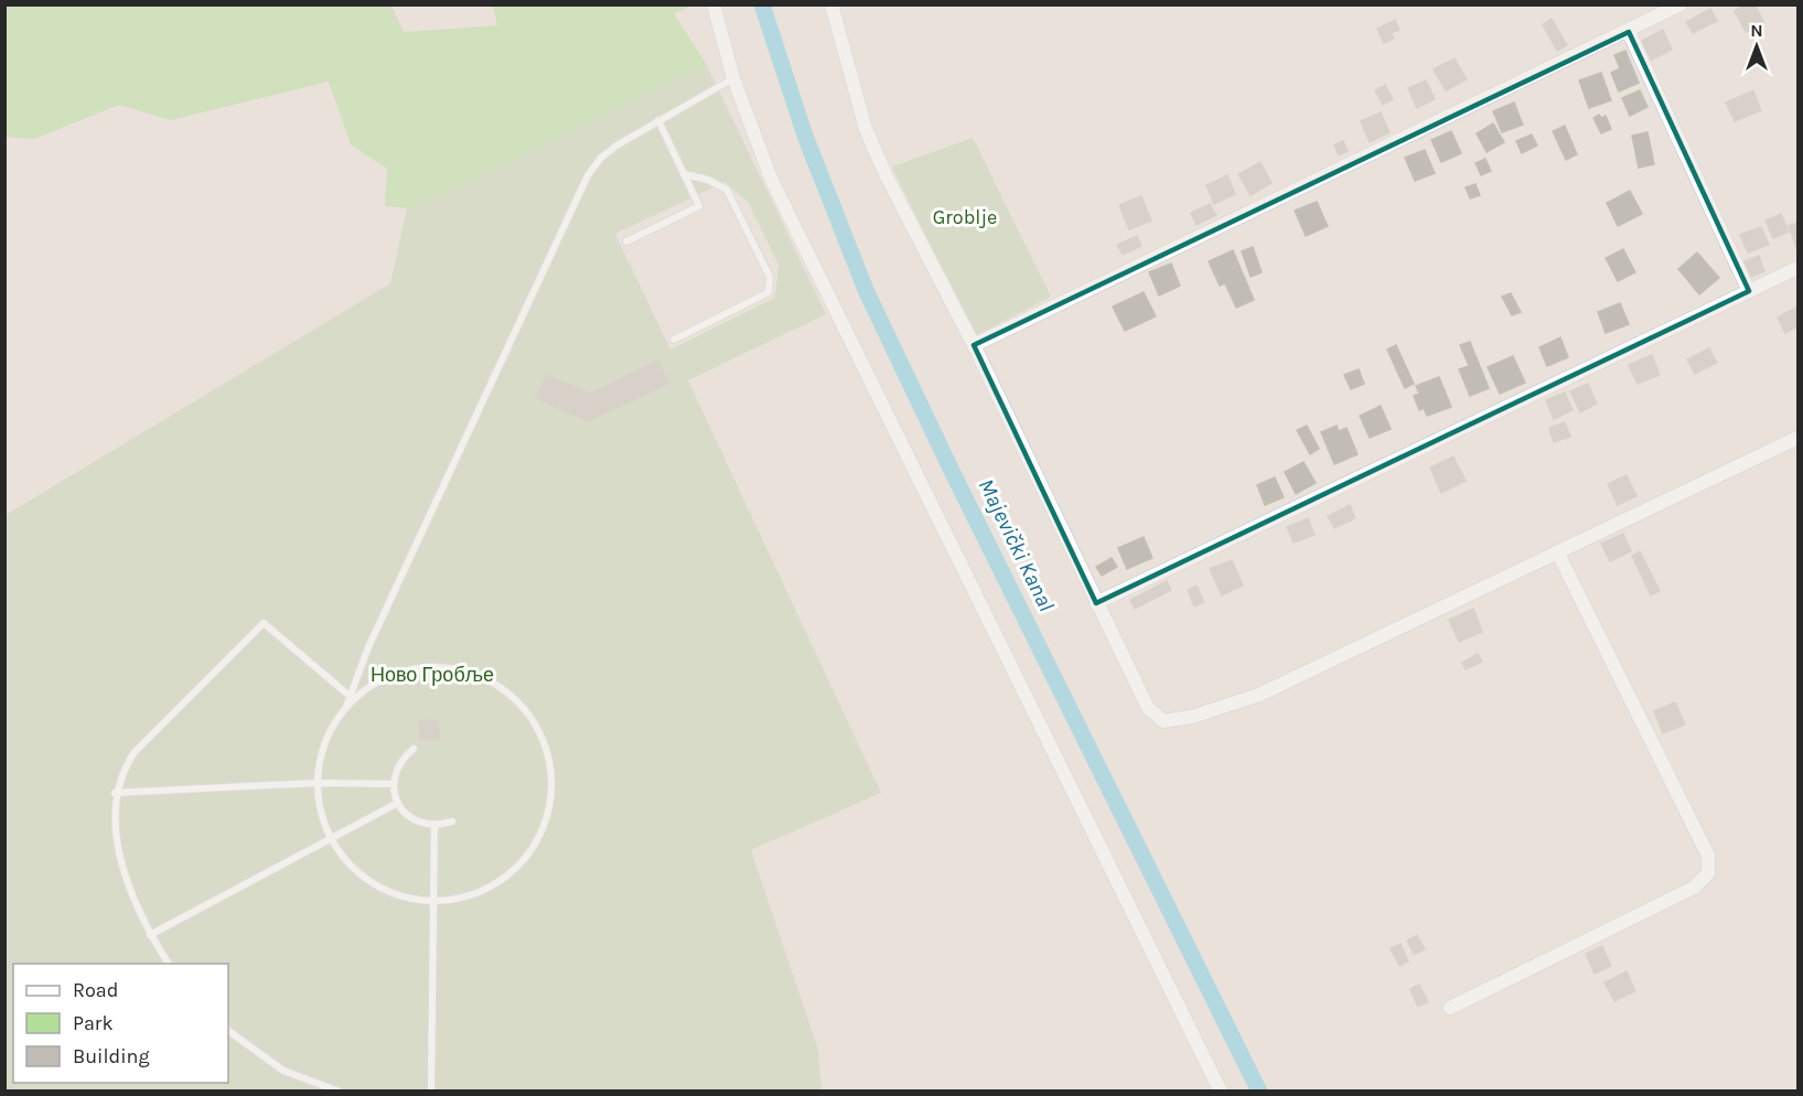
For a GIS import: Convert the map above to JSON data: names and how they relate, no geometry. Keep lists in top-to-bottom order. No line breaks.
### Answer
{"water":["Majevički Kanal"],"parks":["Groblje","Ново Гробље"],"legend":["Road","Park","Building"],"north":"top"}
